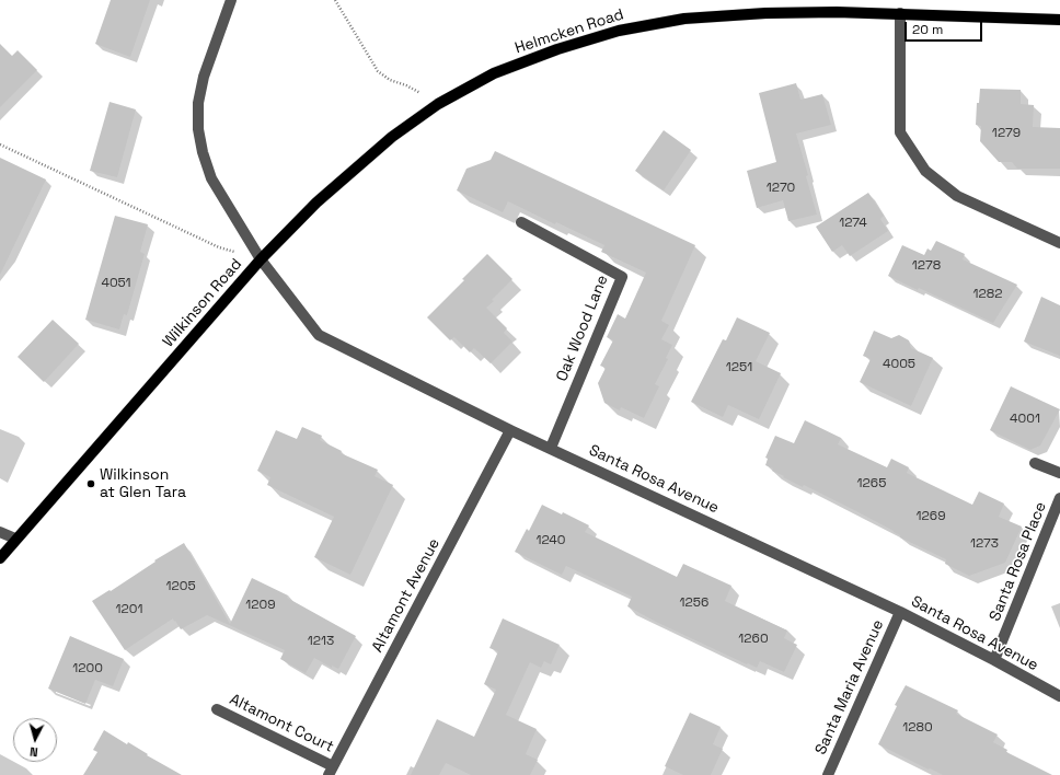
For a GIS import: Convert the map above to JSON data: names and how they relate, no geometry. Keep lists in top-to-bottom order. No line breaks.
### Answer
{"streets":{"main road":["Helmcken Road","Wilkinson Road"],"street":["Oak Wood Lane","Santa Rosa Avenue","Santa Rosa Place","Altamont Avenue","Santa Maria Avenue","Altamont Court"]},"crossings":[["Helmcken Road","Wilkinson Road"],["Helmcken Road","Santa Rosa Avenue"],["Wilkinson Road","Santa Rosa Avenue"],["Oak Wood Lane","Santa Rosa Avenue"],["Santa Rosa Avenue","Santa Rosa Place"],["Santa Rosa Avenue","Altamont Avenue"],["Santa Rosa Avenue","Santa Maria Avenue"],["Altamont Avenue","Altamont Court"]],"places":["Wilkinson at Glen Tara"],"house_numbers":["1279","1270","1274","1278","4051","1282","4005","1251","4001","1265","1269","1240","1273","1205","1256","1209","1201","1260","1213","1200","1280"],"scale_bar":"20 m","north":"bottom"}
